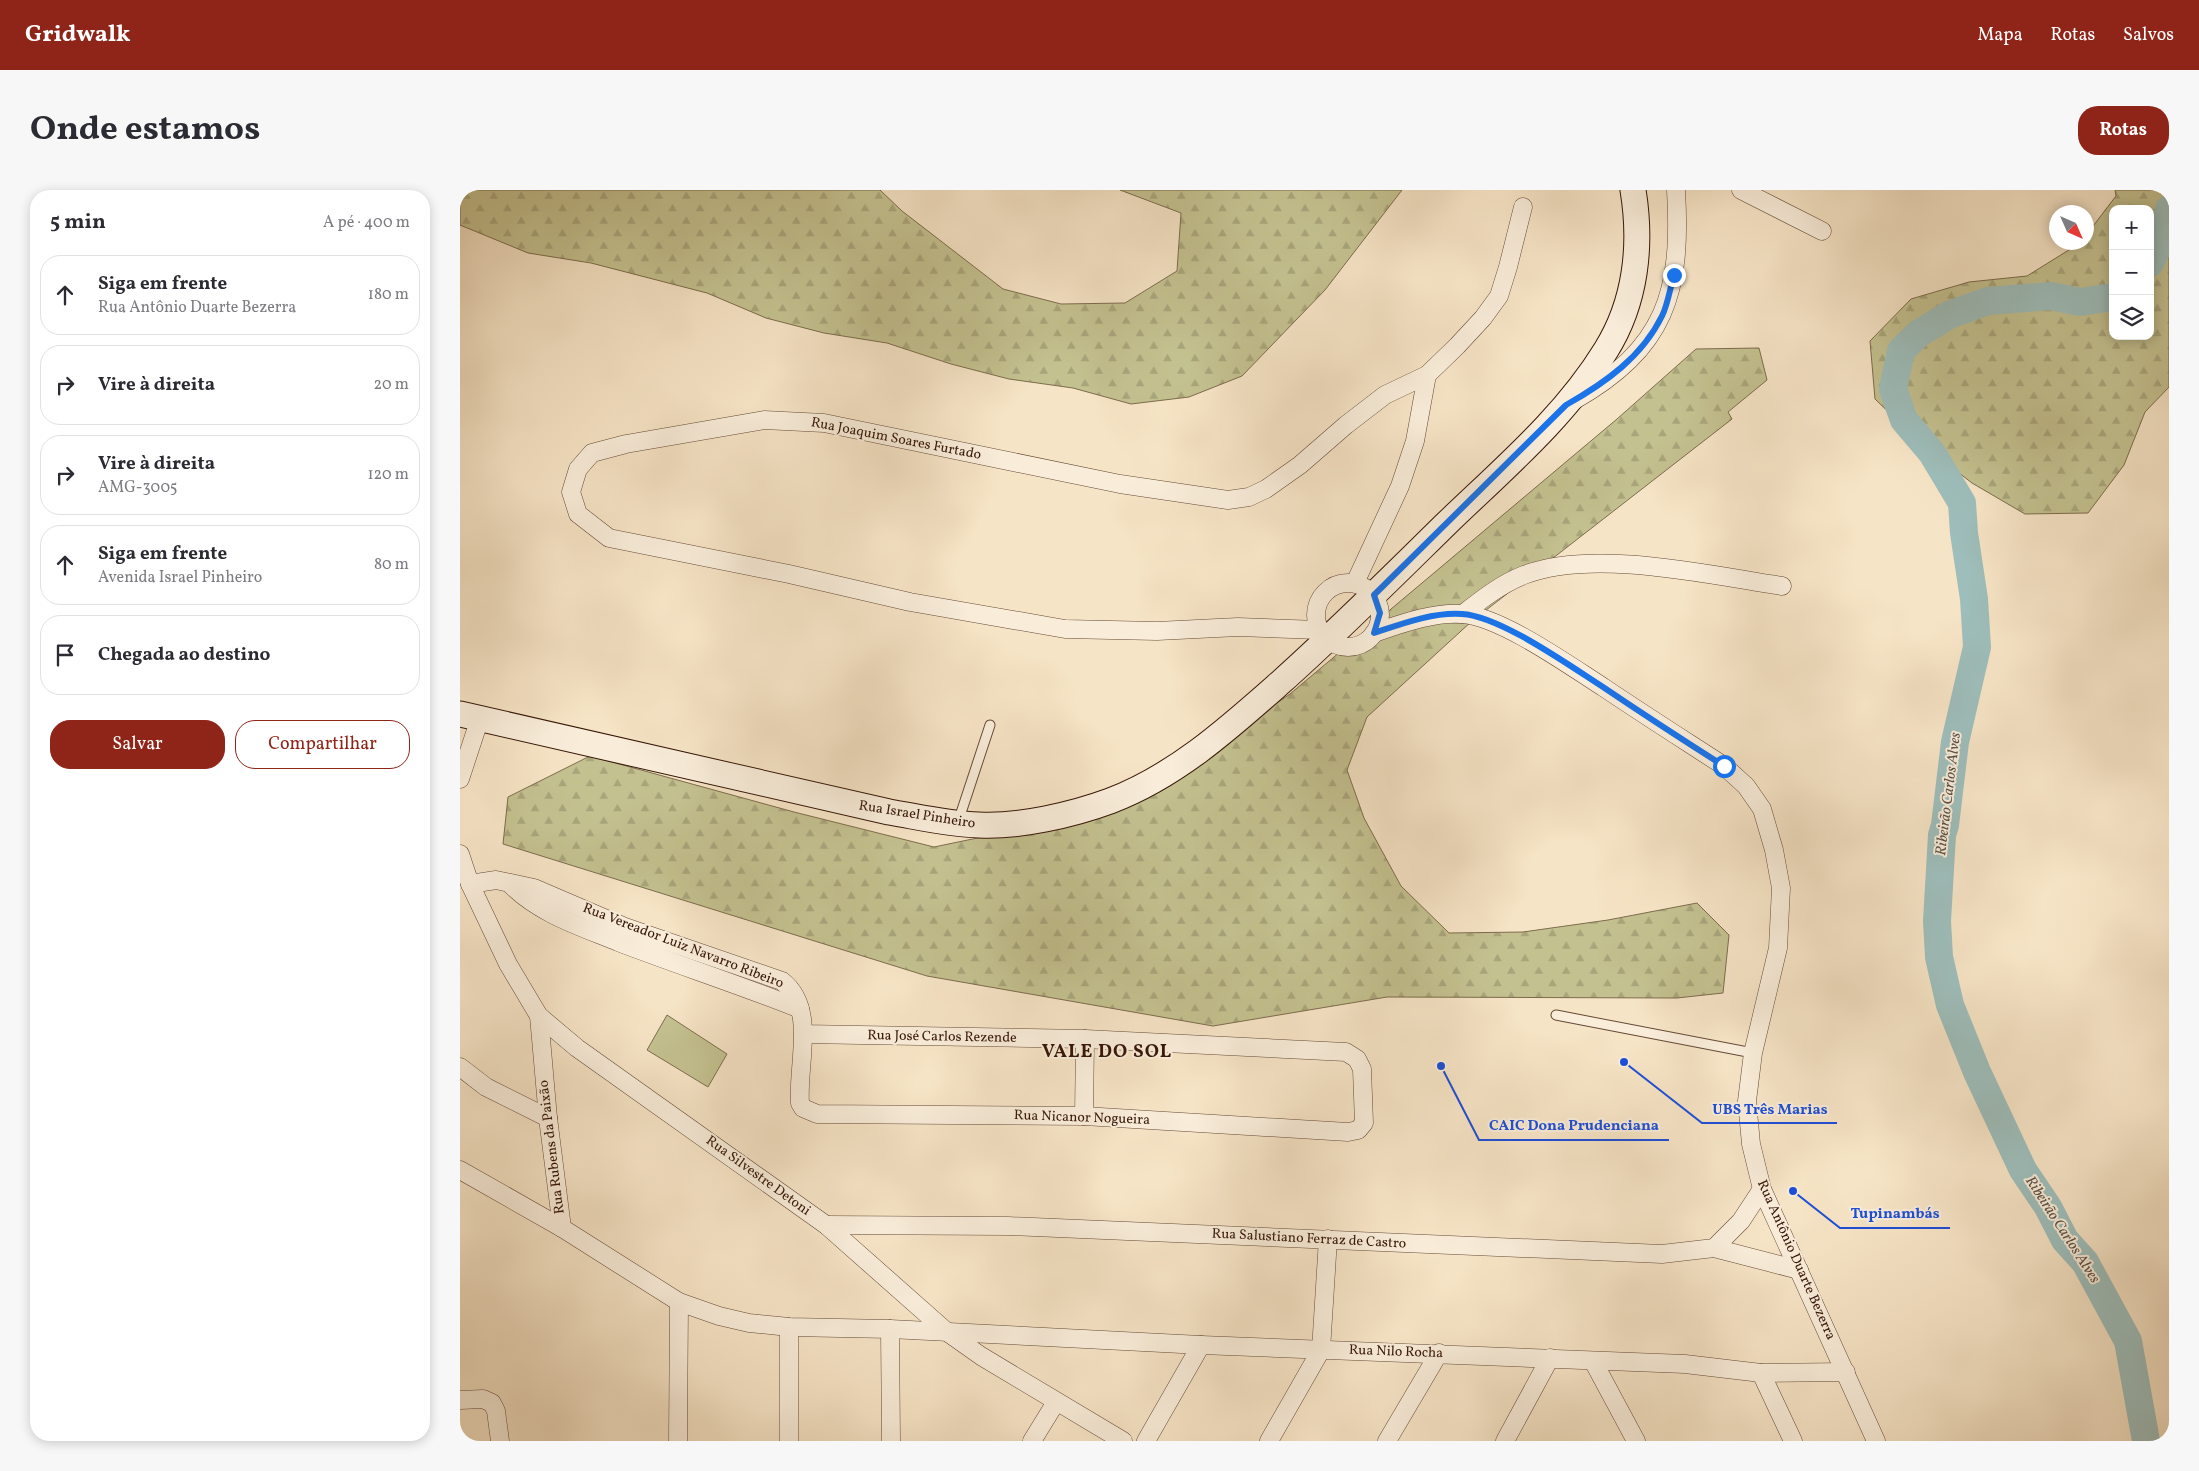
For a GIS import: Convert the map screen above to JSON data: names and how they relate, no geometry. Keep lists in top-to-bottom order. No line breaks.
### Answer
{"streets":{"main road":["Rua Israel Pinheiro"],"street":["Rua Joaquim Soares Furtado","Rua Vereador Luiz Navarro Ribeiro","Rua José Carlos Rezende","Rua Nicanor Nogueira","Rua Rubens da Paixão","Rua Silvestre Detoni","Rua Salustiano Ferraz de Castro","Rua Antônio Duarte Bezerra","Rua Nilo Rocha"]},"crossings":[["Rua Joaquim Soares Furtado","Rua Israel Pinheiro"],["Rua Joaquim Soares Furtado","Rua Antônio Duarte Bezerra"],["Rua Vereador Luiz Navarro Ribeiro","Rua José Carlos Rezende"],["Rua Vereador Luiz Navarro Ribeiro","Rua Nicanor Nogueira"],["Rua Vereador Luiz Navarro Ribeiro","Rua Silvestre Detoni"],["Rua José Carlos Rezende","Rua Nicanor Nogueira"],["Rua Rubens da Paixão","Rua Silvestre Detoni"],["Rua Rubens da Paixão","Rua Nilo Rocha"],["Rua Silvestre Detoni","Rua Salustiano Ferraz de Castro"],["Rua Silvestre Detoni","Rua Nilo Rocha"],["Rua Antônio Duarte Bezerra","Rua Nilo Rocha"]],"districts":["VALE DO SOL"],"water":["Ribeirão Carlos Alves"],"places":["UBS Três Marias","CAIC Dona Prudenciana","Tupinambás"],"north":"bottom right","page":{"header":"Gridwalk","nav":["Mapa","Rotas","Salvos"],"title":"Onde estamos","buttons":["Rotas",["Salvar","Compartilhar"]],"heading":["5 min","A pé · 400 m"],"map_buttons":["+","−"],"list":[["Siga em frente","Rua Antônio Duarte Bezerra","180 m"],["Vire à direita","20 m"],["Vire à direita","AMG-3005","120 m"],["Siga em frente","Avenida Israel Pinheiro","80 m"],"Chegada ao destino"]}}
